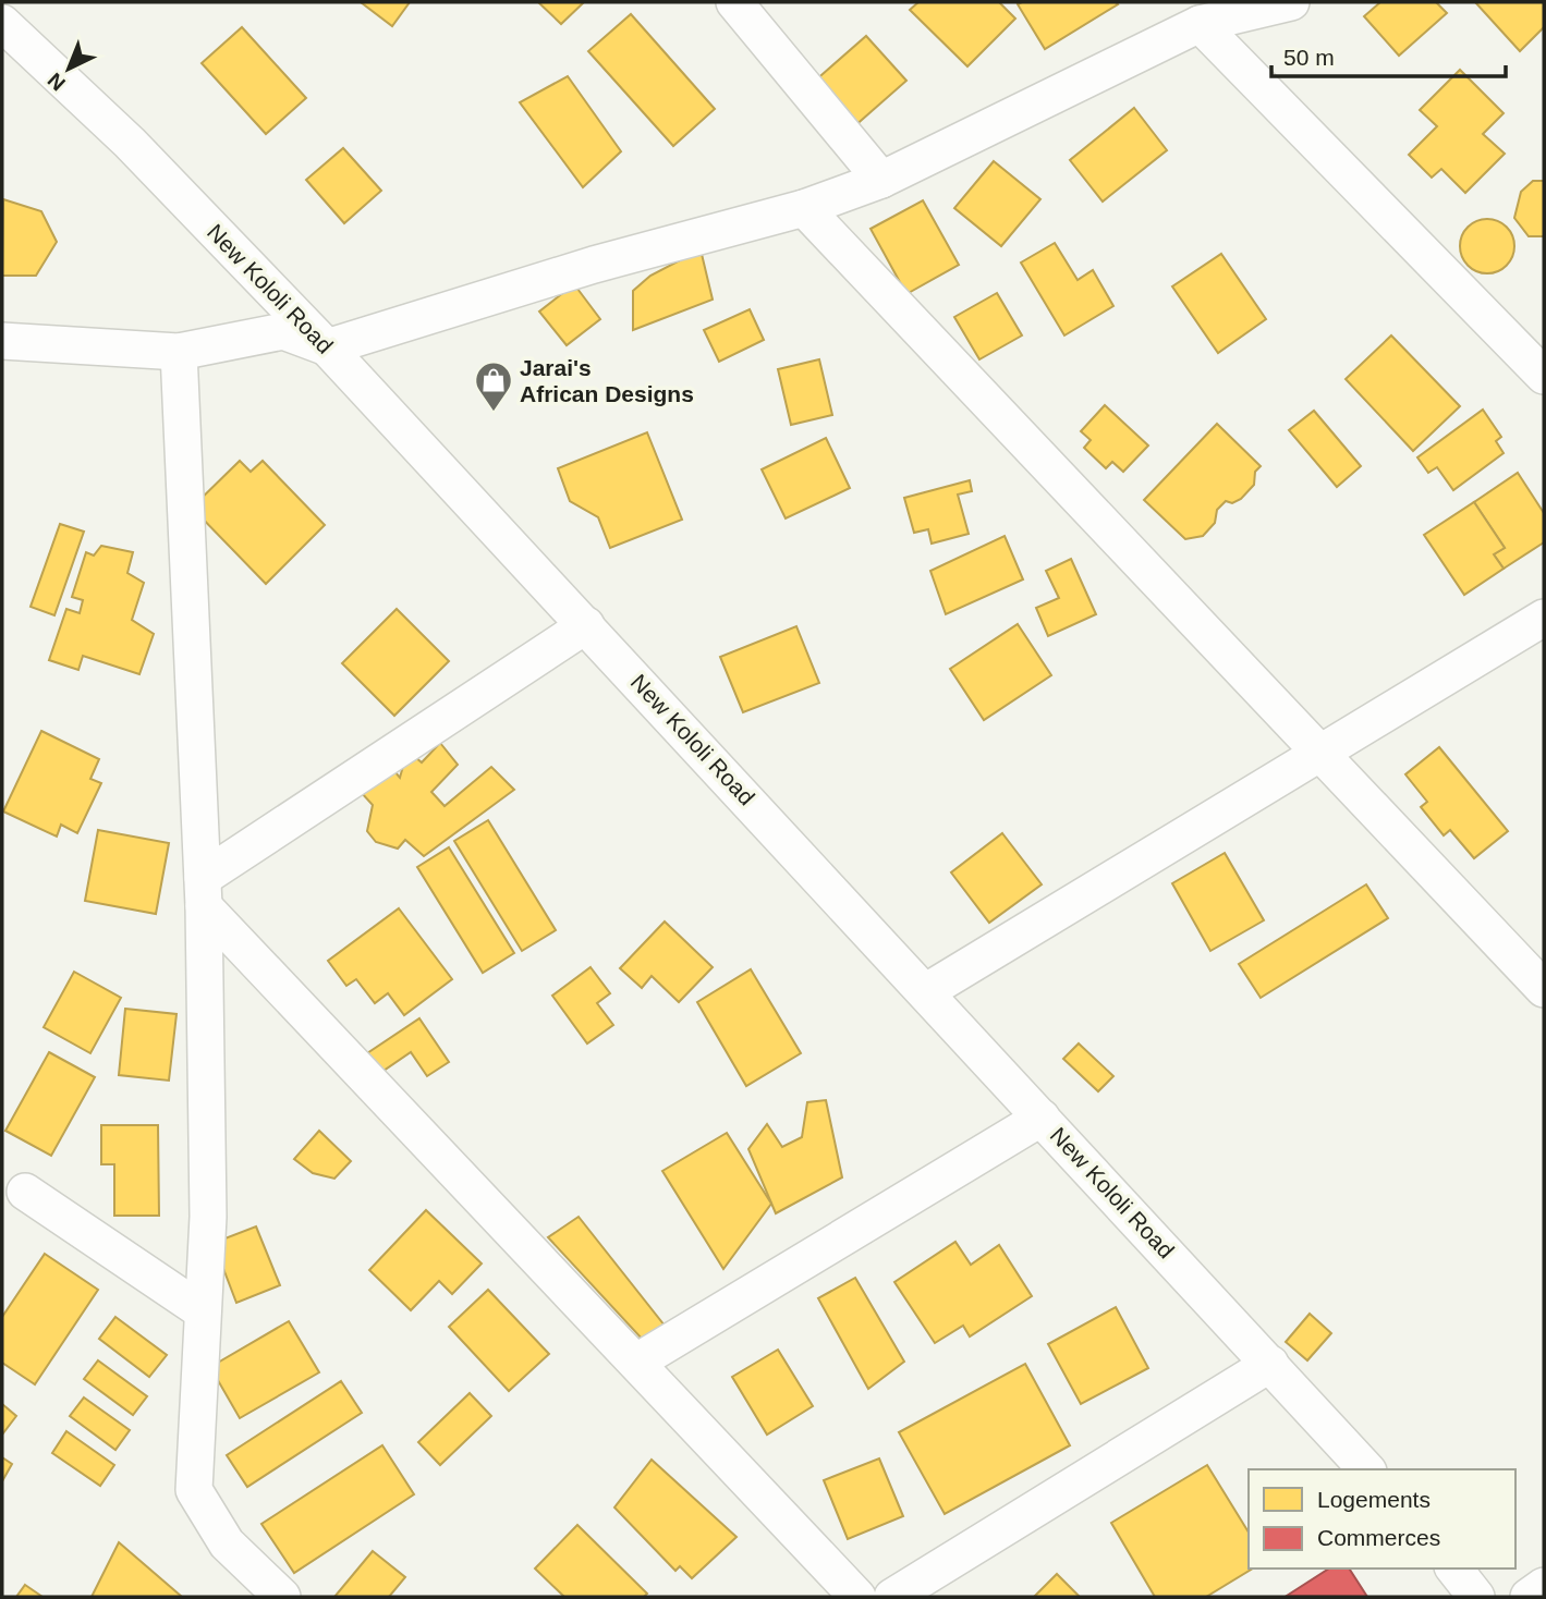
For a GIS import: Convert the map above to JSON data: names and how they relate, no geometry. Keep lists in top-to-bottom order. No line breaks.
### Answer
{"streets":{"street":["New Kololi Road"]},"places":{"shop":["Jarai's African Designs"]},"legend":["Logements","Commerces"],"scale_bar":"50 m","north":"bottom left"}
